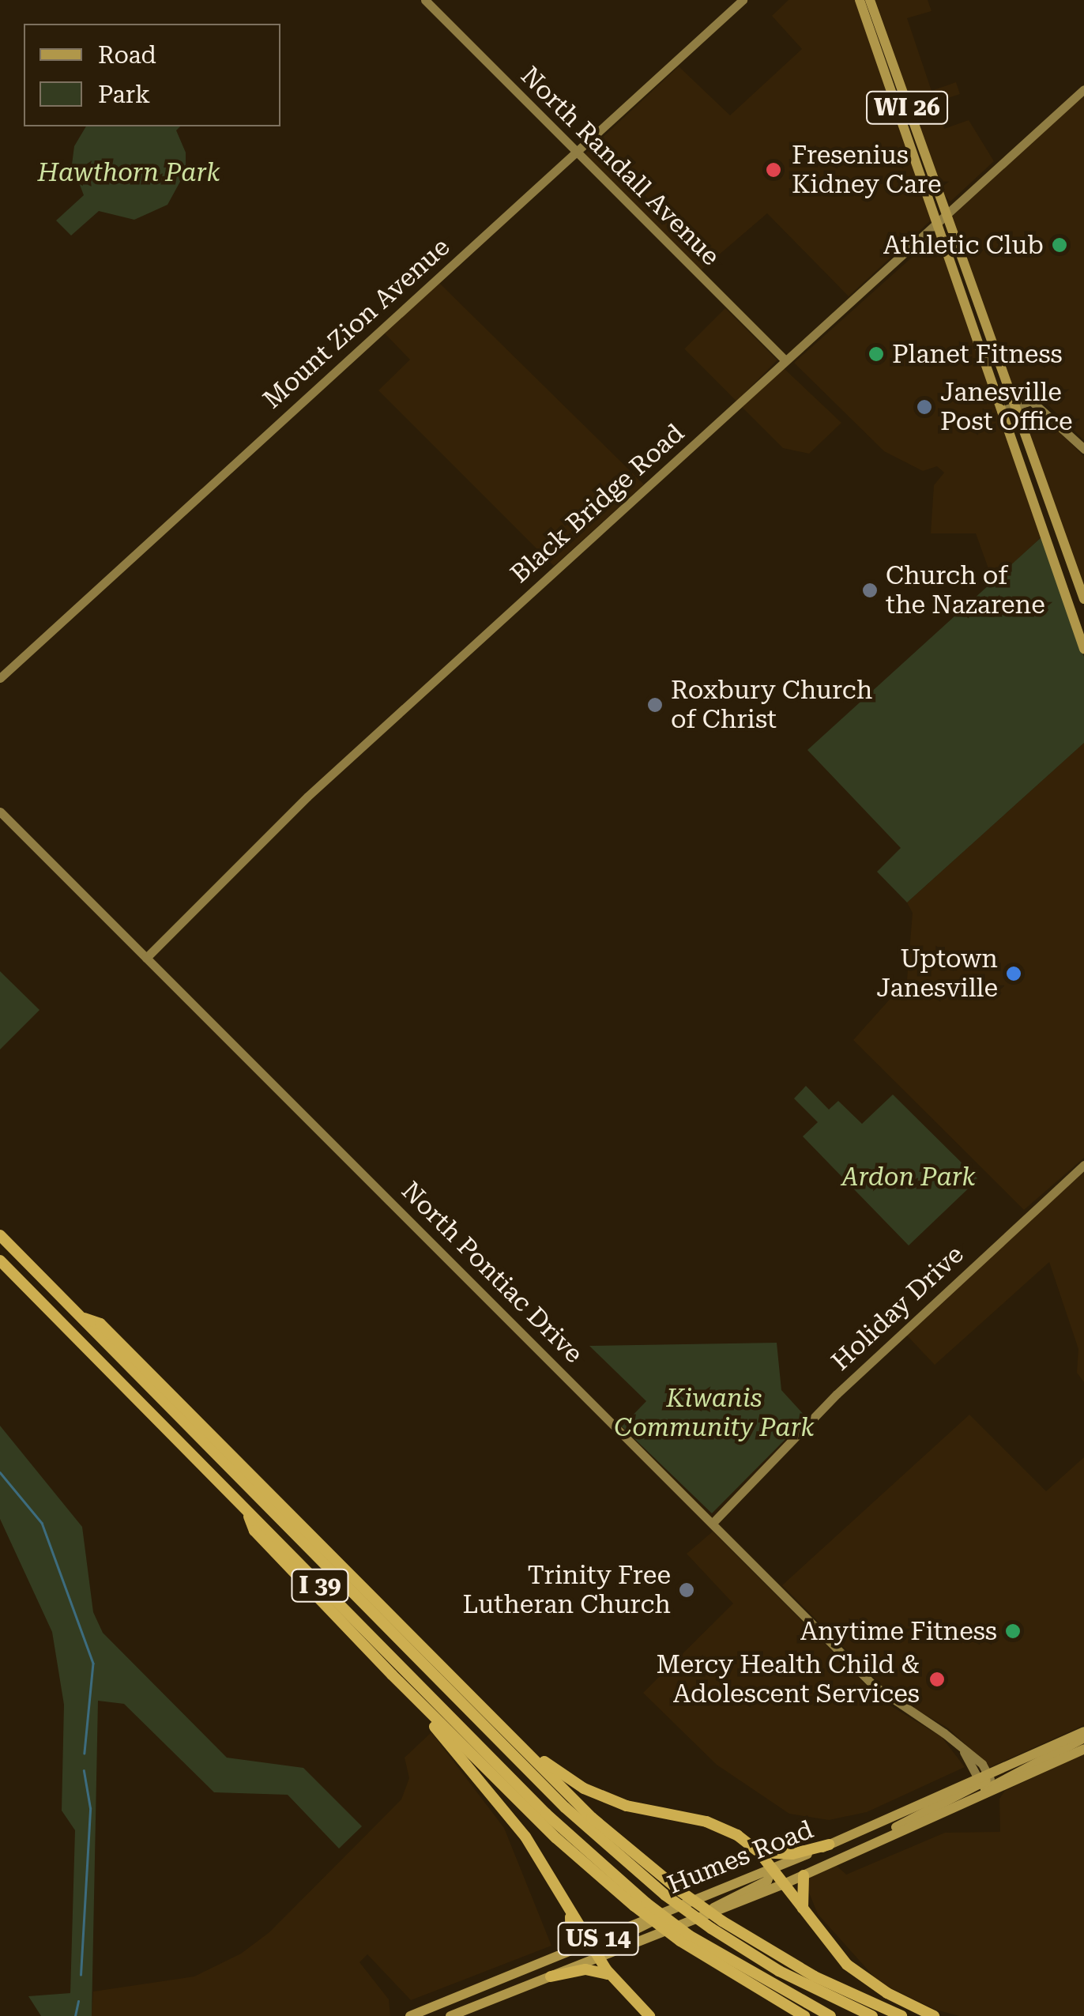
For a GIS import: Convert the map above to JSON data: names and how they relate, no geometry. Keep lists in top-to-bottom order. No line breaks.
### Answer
{"streets":{"highway":["I 39"],"main road":["WI 26","Humes Road","US 14"],"street":["North Randall Avenue","Mount Zion Avenue","Black Bridge Road","North Pontiac Drive","Holiday Drive"]},"crossings":[["WI 26","Black Bridge Road"],["North Randall Avenue","Mount Zion Avenue"],["North Randall Avenue","Black Bridge Road"],["Black Bridge Road","North Pontiac Drive"],["North Pontiac Drive","Holiday Drive"],["North Pontiac Drive","Humes Road"]],"parks":["Hawthorn Park","Ardon Park","Kiwanis Community Park"],"places":["Fresenius Kidney Care","Athletic Club","Planet Fitness","Janesville Post Office","Church of the Nazarene","Roxbury Church of Christ","Uptown Janesville","Trinity Free Lutheran Church","Anytime Fitness","Mercy Health Child & Adolescent Services"],"legend":["Road","Park"]}
